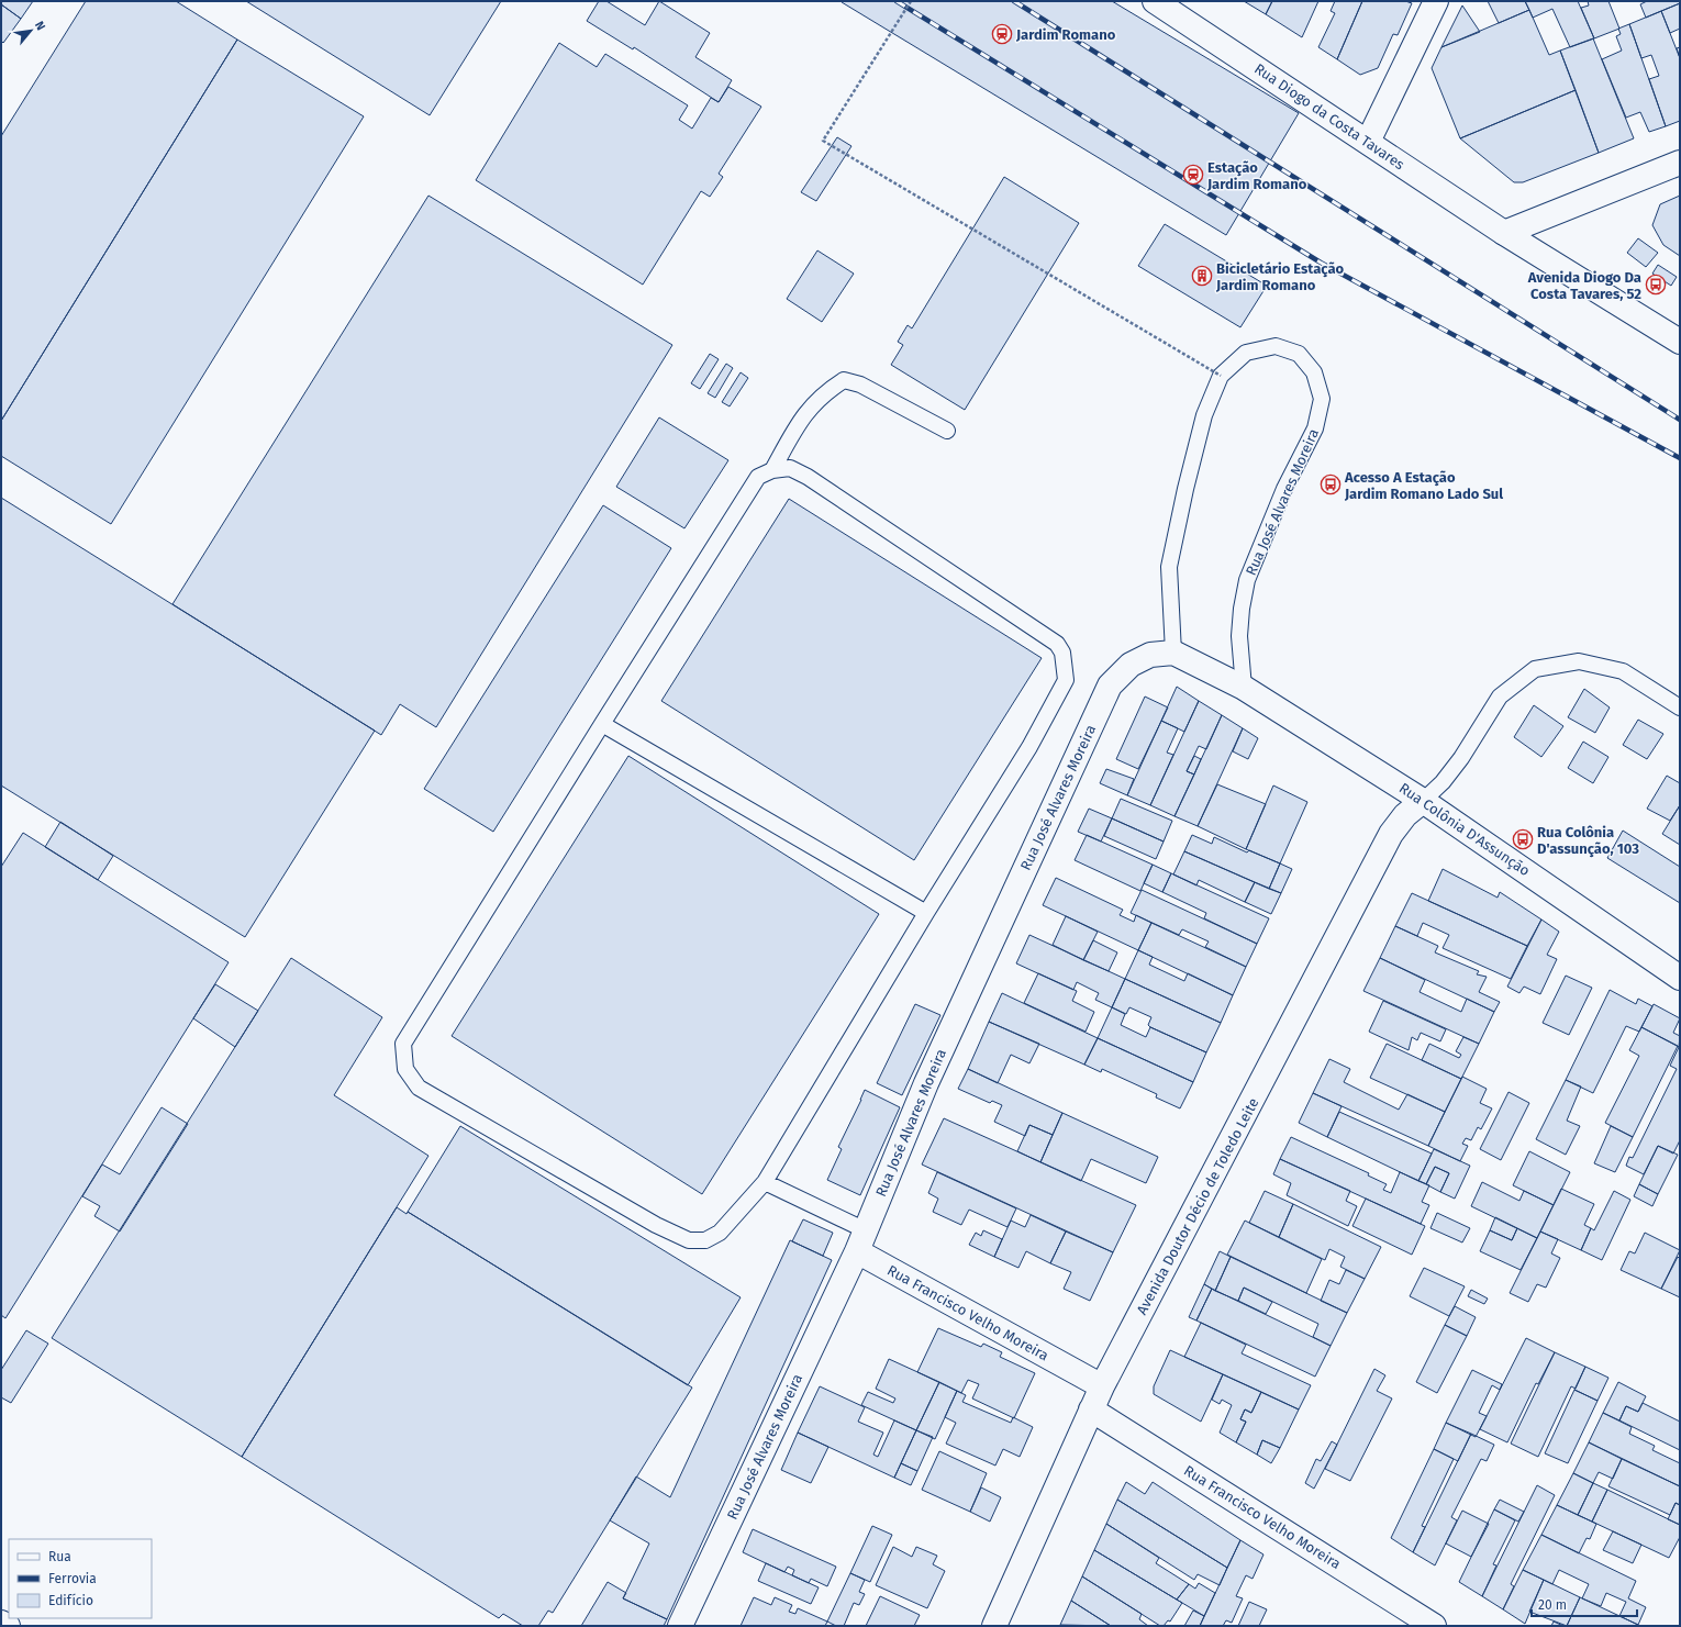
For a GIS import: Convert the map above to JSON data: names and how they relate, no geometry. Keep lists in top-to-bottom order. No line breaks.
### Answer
{"streets":{"street":["Rua Diogo da Costa Tavares","Rua José Alvares Moreira","Rua Colônia D'Assunção","Avenida Doutor Décio de Toledo Leite","Rua Francisco Velho Moreira"]},"crossings":[["Rua José Alvares Moreira","Rua Colônia D'Assunção"],["Rua José Alvares Moreira","Rua Francisco Velho Moreira"],["Rua Colônia D'Assunção","Avenida Doutor Décio de Toledo Leite"],["Avenida Doutor Décio de Toledo Leite","Rua Francisco Velho Moreira"]],"places":{"station":["Jardim Romano","Estação Jardim Romano"],"building":["Bicicletário Estação Jardim Romano"],"bus stop":["Avenida Diogo Da Costa Tavares, 52","Acesso A Estação Jardim Romano Lado Sul","Rua Colônia D'assunção, 103"]},"legend":["Rua","Ferrovia","Edifício"],"scale_bar":"20 m","north":"top right"}
